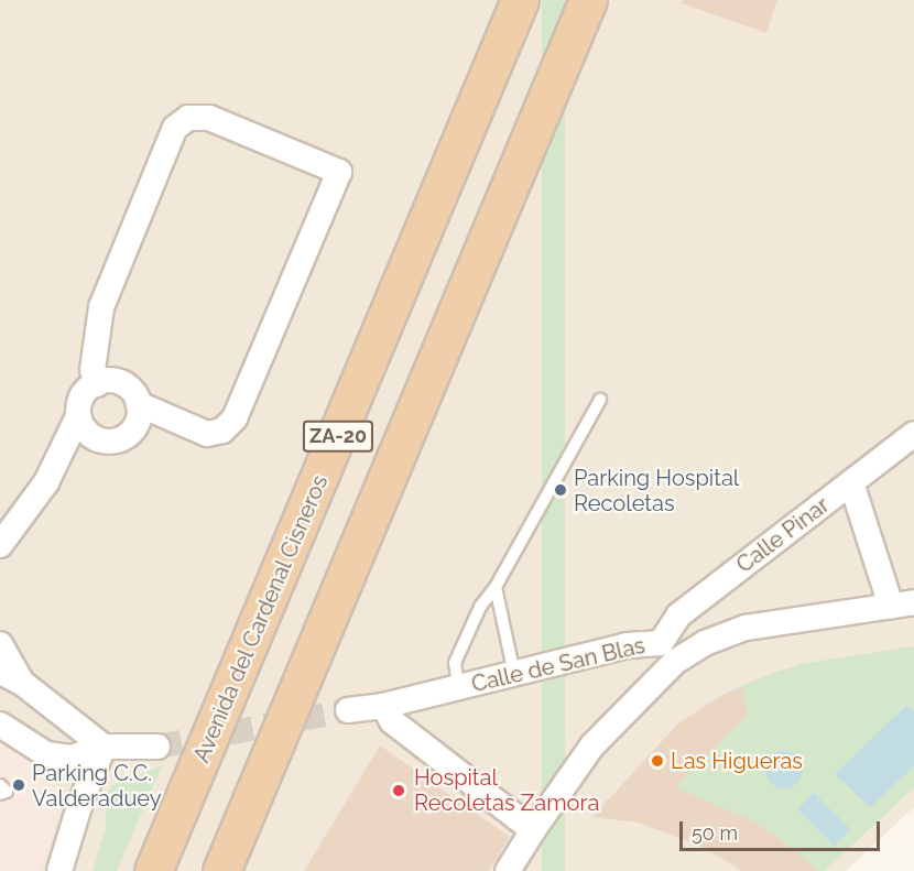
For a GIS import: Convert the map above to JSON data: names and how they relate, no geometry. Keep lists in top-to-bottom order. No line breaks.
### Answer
{"streets":{"highway":["ZA-20","Avenida del Cardenal Cisneros"],"street":["Calle Pinar","Calle de San Blas"]},"crossings":[["Calle Pinar","Calle de San Blas"]],"places":["Parking Hospital Recoletas","Las Higueras","Parking C.C. Valderaduey","Hospital Recoletas Zamora"],"scale_bar":"50 m"}
